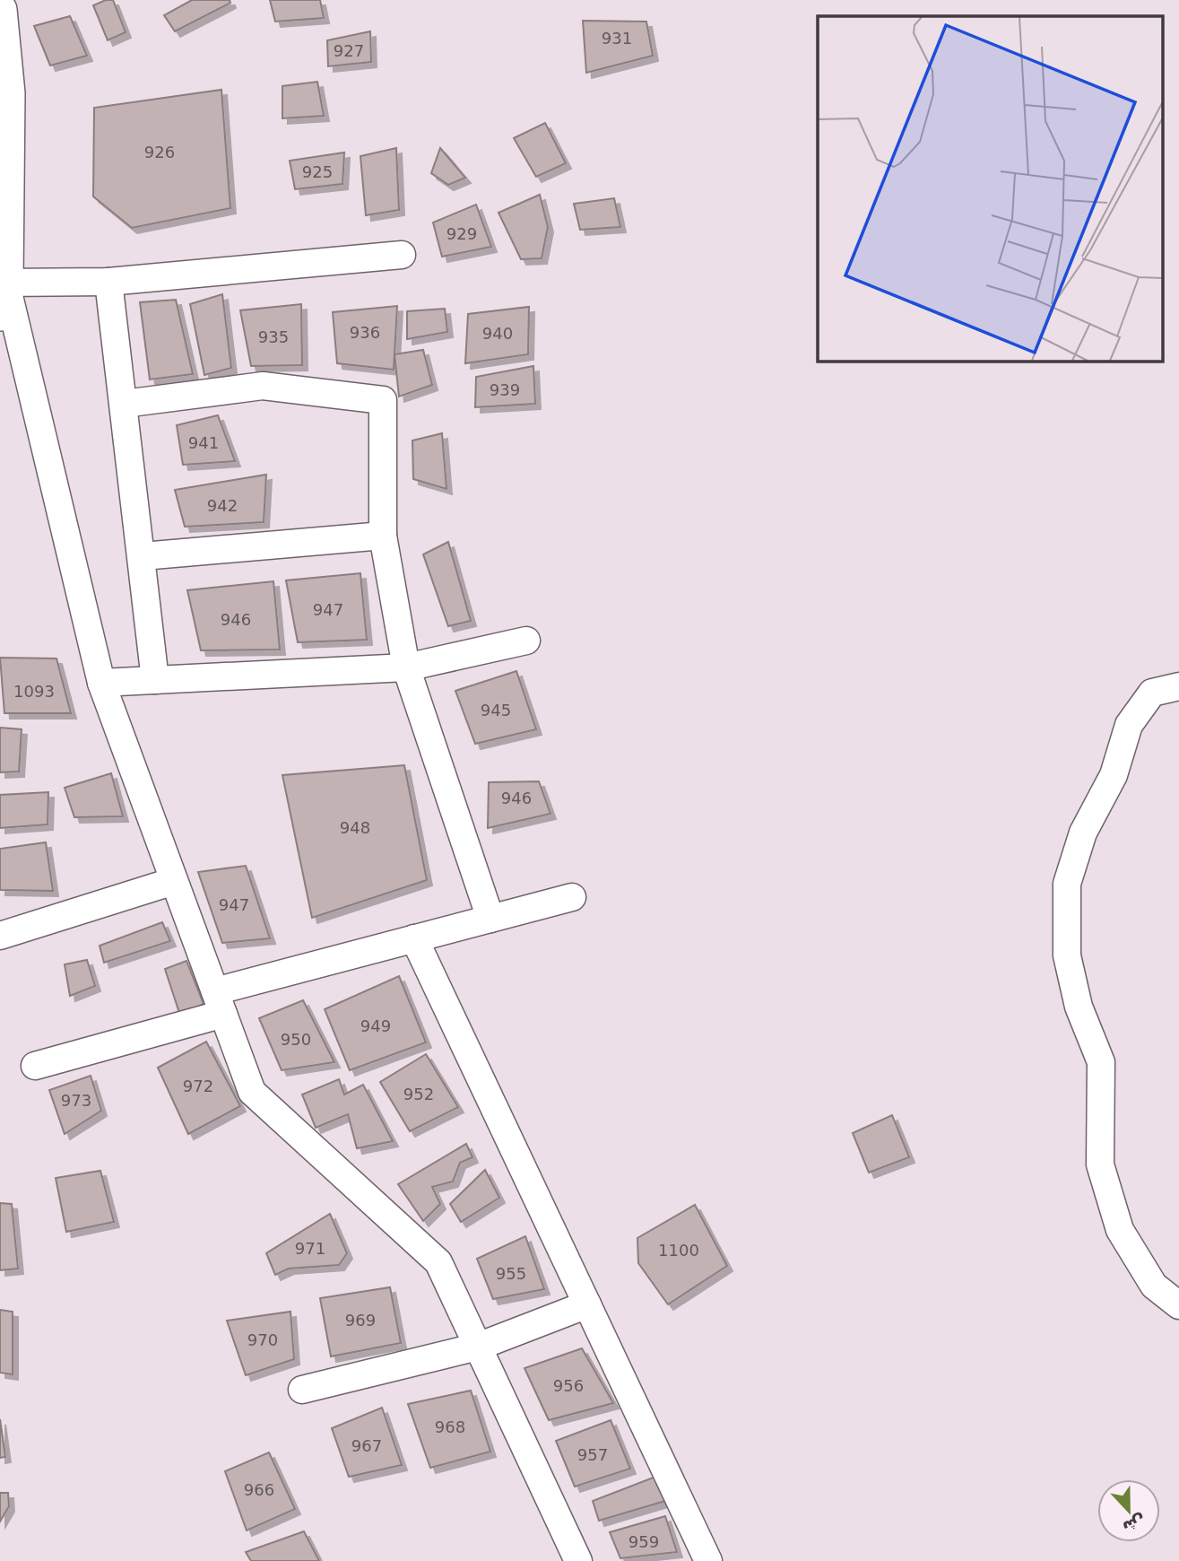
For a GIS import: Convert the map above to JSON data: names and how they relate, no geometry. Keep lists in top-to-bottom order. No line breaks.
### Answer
{"house_numbers":["931","927","926","925","929","936","940","935","939","941","942","947","946","1093","945","946","948","947","949","950","972","952","973","971","1100","955","969","970","956","968","967","957","966","959"],"north":"bottom"}
